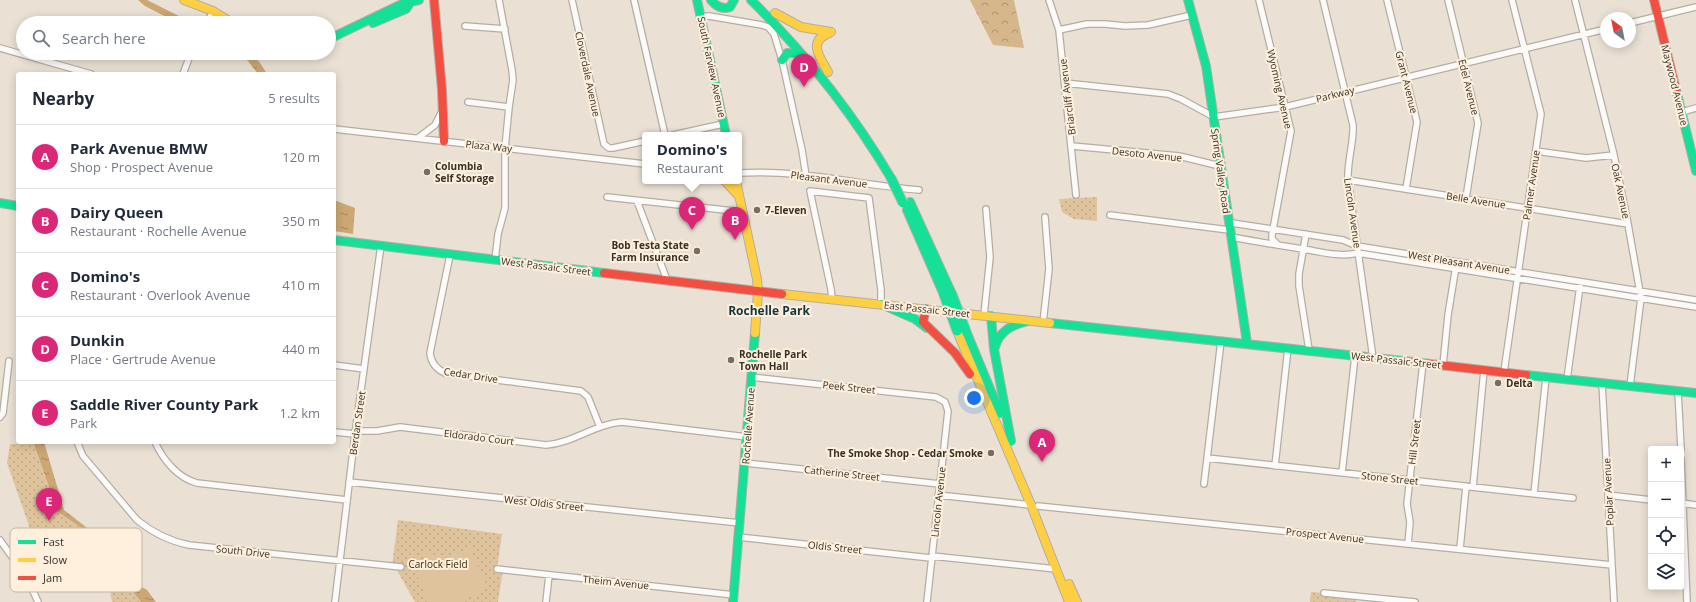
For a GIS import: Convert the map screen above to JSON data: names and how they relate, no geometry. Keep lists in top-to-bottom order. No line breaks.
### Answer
{"streets":{"main road":["South Farview Avenue","Maywood Avenue","Spring Valley Road","West Passaic Street","East Passaic Street","Rochelle Avenue"],"street":["Cloverdale Avenue","Grant Avenue","Edel Avenue","Wyoming Avenue","Parkway","Briarcliff Avenue","Plaza Way","Desoto Avenue","Pleasant Avenue","Palmer Avenue","Oak Avenue","Belle Avenue","Lincoln Avenue","West Pleasant Avenue","Cedar Drive","Peek Street","Berdan Street","Eldorado Court","Hill Street","Catherine Street","Stone Street","Poplar Avenue","West Oldis Street","Prospect Avenue","Oldis Street","South Drive","Theim Avenue"]},"crossings":[["Grant Avenue","Parkway"],["Grant Avenue","Belle Avenue"],["Edel Avenue","Parkway"],["Edel Avenue","Belle Avenue"],["Wyoming Avenue","Parkway"],["Wyoming Avenue","West Pleasant Avenue"],["Parkway","Spring Valley Road"],["Parkway","Palmer Avenue"],["Parkway","Oak Avenue"],["Parkway","Lincoln Avenue"],["Briarcliff Avenue","Desoto Avenue"],["Desoto Avenue","Spring Valley Road"],["Spring Valley Road","West Pleasant Avenue"],["Spring Valley Road","West Passaic Street"],["Pleasant Avenue","East Passaic Street"],["Palmer Avenue","Belle Avenue"],["Palmer Avenue","West Pleasant Avenue"],["Palmer Avenue","West Passaic Street"],["Oak Avenue","Belle Avenue"],["Oak Avenue","West Pleasant Avenue"],["Oak Avenue","West Passaic Street"],["Belle Avenue","Lincoln Avenue"],["Lincoln Avenue","West Pleasant Avenue"],["Lincoln Avenue","West Passaic Street"],["Lincoln Avenue","Peek Street"],["Lincoln Avenue","Catherine Street"],["Lincoln Avenue","Prospect Avenue"],["Lincoln Avenue","Oldis Street"],["West Passaic Street","East Passaic Street"],["West Passaic Street","Cedar Drive"],["West Passaic Street","Berdan Street"],["West Passaic Street","Rochelle Avenue"],["West Passaic Street","Hill Street"],["West Passaic Street","Poplar Avenue"],["East Passaic Street","Rochelle Avenue"],["Cedar Drive","Eldorado Court"],["Peek Street","Rochelle Avenue"],["Berdan Street","Eldorado Court"],["Berdan Street","West Oldis Street"],["Berdan Street","South Drive"],["Rochelle Avenue","Eldorado Court"],["Rochelle Avenue","Catherine Street"],["Rochelle Avenue","West Oldis Street"],["Rochelle Avenue","Oldis Street"],["Rochelle Avenue","Theim Avenue"],["Hill Street","Stone Street"],["Hill Street","Prospect Avenue"],["Poplar Avenue","Prospect Avenue"]],"districts":["Rochelle Park"],"parks":["Carlock Field"],"places":["Columbia Self Storage","7-Eleven","Bob Testa State Farm Insurance","Rochelle Park Town Hall","Delta","The Smoke Shop - Cedar Smoke"],"legend":["Fast","Slow","Jam"],"north":"top left","page":{"search":"Search here","pins":["D","C","B","A","E"],"heading":["Nearby","5 results"],"list":[{"mark":"A","name":"Park Avenue BMW","note":"Shop · Prospect Avenue","value":"120 m"},{"mark":"B","name":"Dairy Queen","note":"Restaurant · Rochelle Avenue","value":"350 m"},{"mark":"C","name":"Domino's","note":"Restaurant · Overlook Avenue","value":"410 m"},{"mark":"D","name":"Dunkin","note":"Place · Gertrude Avenue","value":"440 m"},{"mark":"E","name":"Saddle River County Park","note":"Park","value":"1.2 km"}],"popup":["Domino's","Restaurant"],"map_buttons":["+","−"]}}
